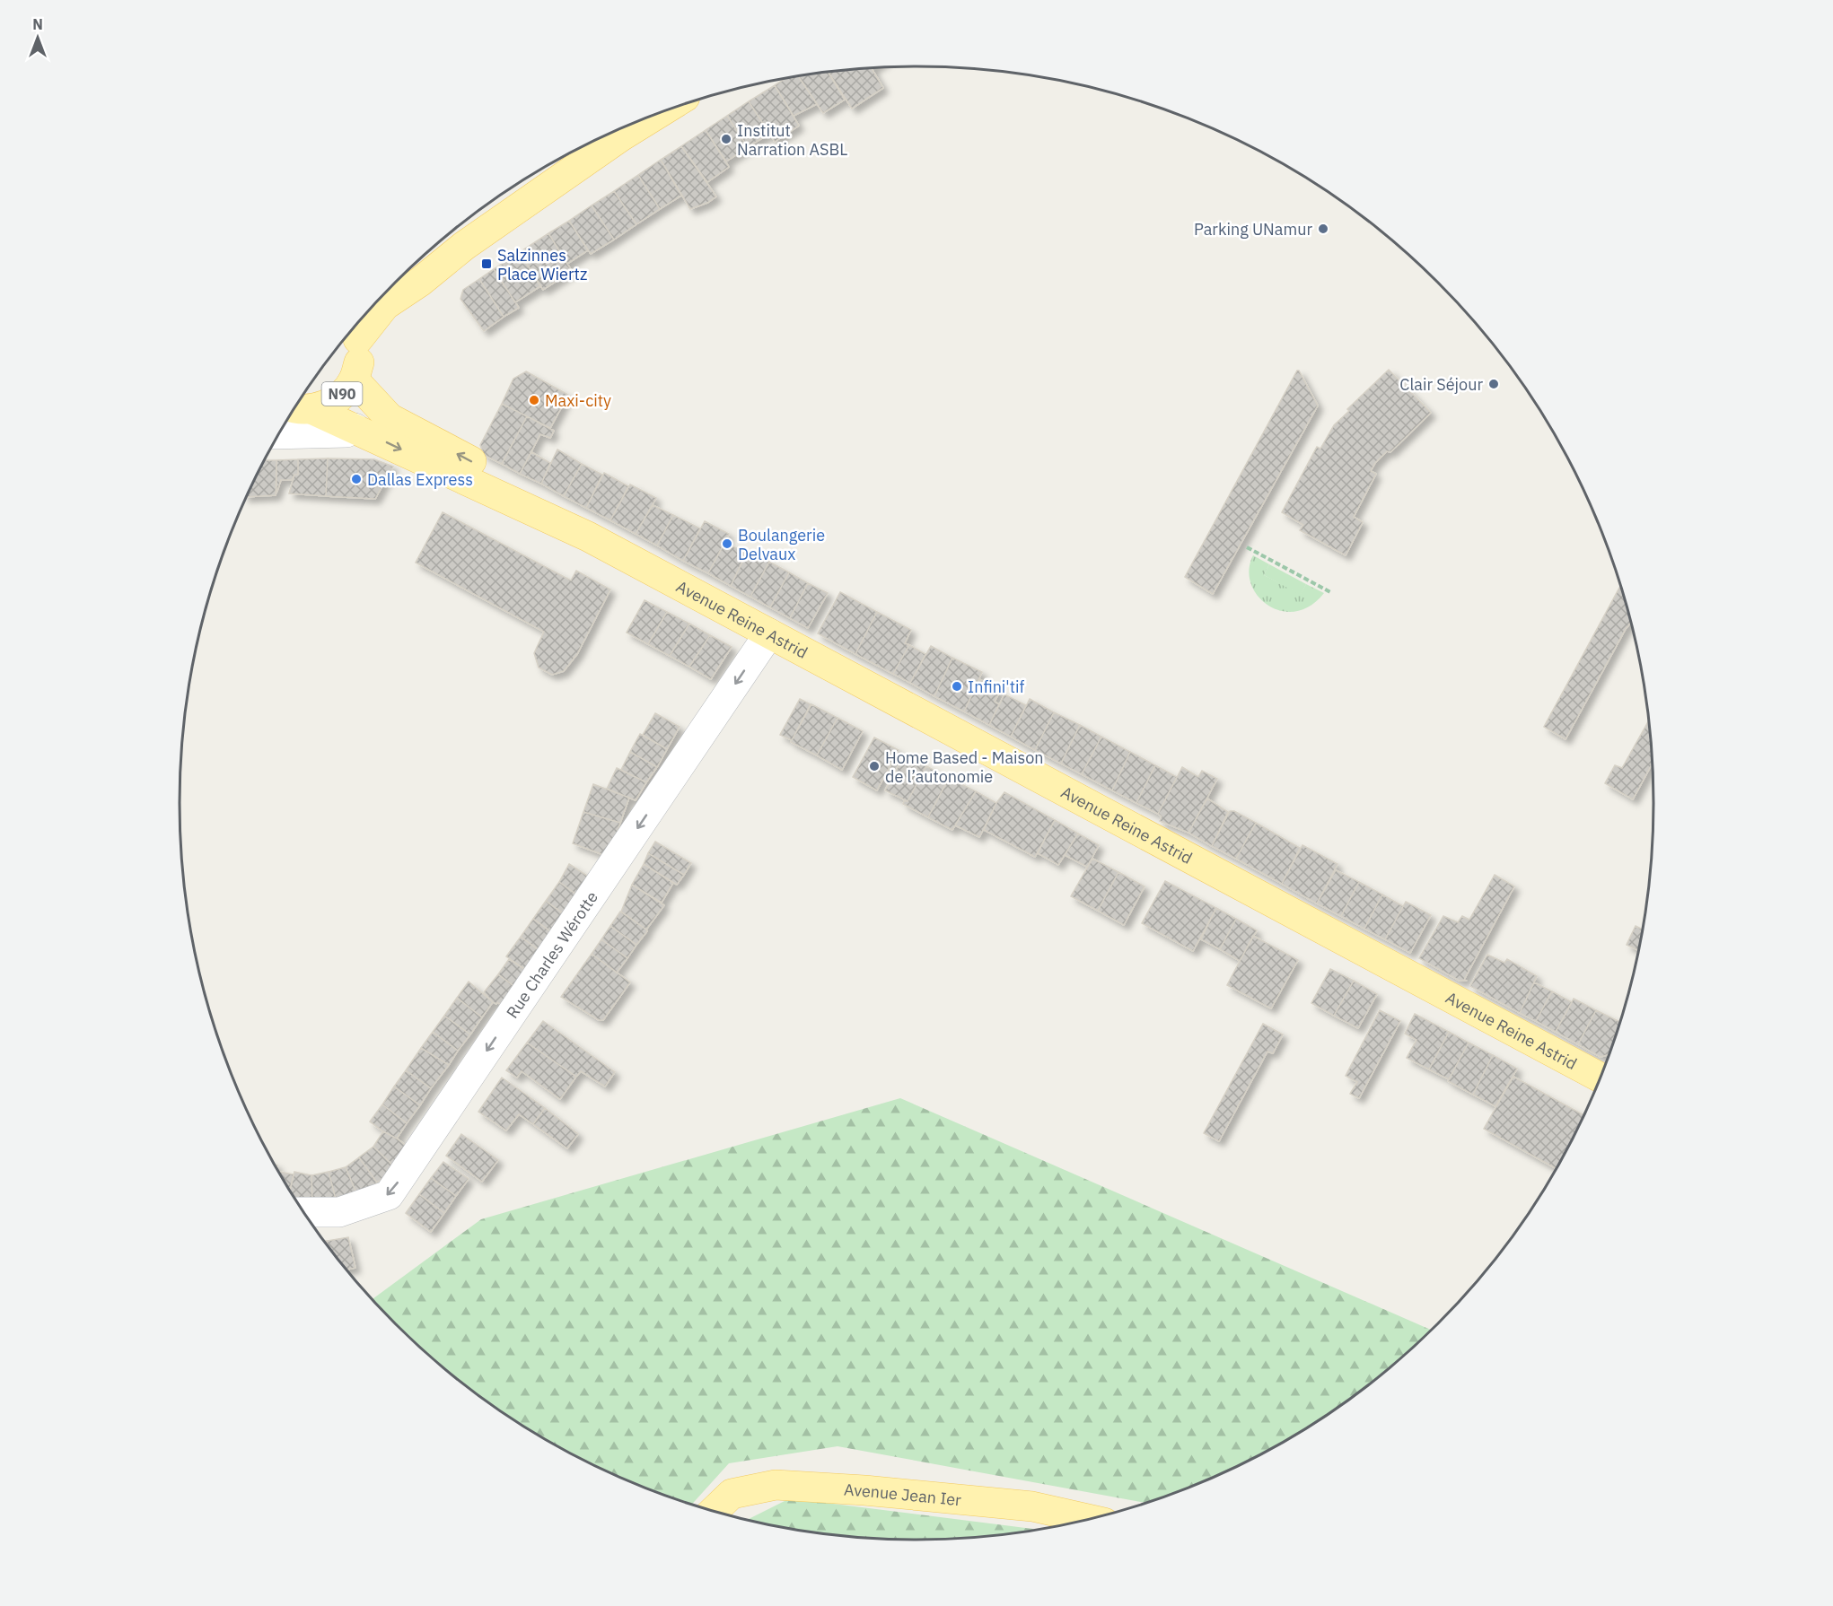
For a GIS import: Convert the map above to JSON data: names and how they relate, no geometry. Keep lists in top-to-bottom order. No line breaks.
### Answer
{"streets":{"main road":["N90","Avenue Reine Astrid","Avenue Jean Ier"],"street":["Rue Charles Wérotte"]},"crossings":[["N90","Avenue Reine Astrid"],["Avenue Reine Astrid","Rue Charles Wérotte"]],"one_way":["Rue Charles Wérotte"],"places":{"other":["Institut Narration ASBL","Parking UNamur","Clair Séjour","Maxi-city","Dallas Express","Boulangerie Delvaux","Infini'tif","Home Based - Maison de l’autonomie"],"transit":["Salzinnes Place Wiertz"]},"north":"top"}
